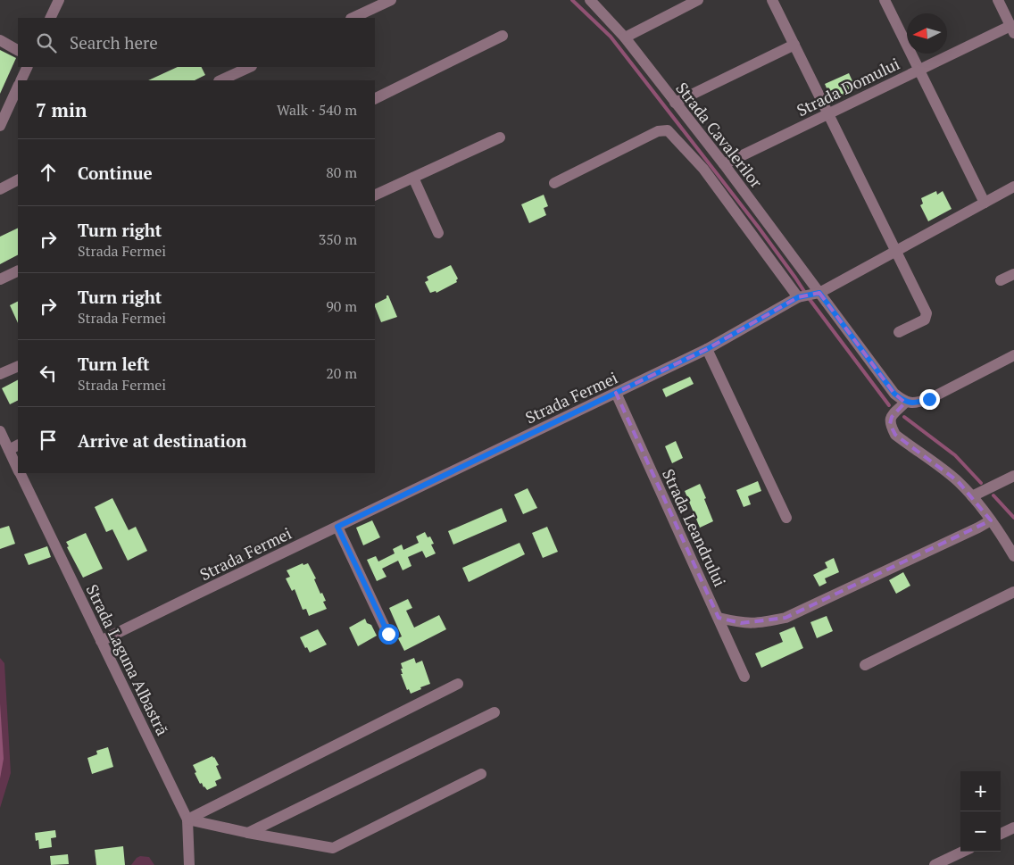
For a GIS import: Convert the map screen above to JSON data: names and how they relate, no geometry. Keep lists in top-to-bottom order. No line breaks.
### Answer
{"streets":{"street":["Strada Domului","Strada Cavalerilor","Strada Fermei","Strada Leandrului","Strada Laguna Albastră"]},"crossings":[["Strada Domului","Strada Cavalerilor"],["Strada Cavalerilor","Strada Fermei"],["Strada Fermei","Strada Leandrului"],["Strada Fermei","Strada Laguna Albastră"]],"north":"left","page":{"search":"Search here","heading":["7 min","Walk · 540 m"],"list":[["Continue","80 m"],["Turn right","Strada Fermei","350 m"],["Turn right","Strada Fermei","90 m"],["Turn left","Strada Fermei","20 m"],"Arrive at destination"],"map_buttons":["+","−"]}}
